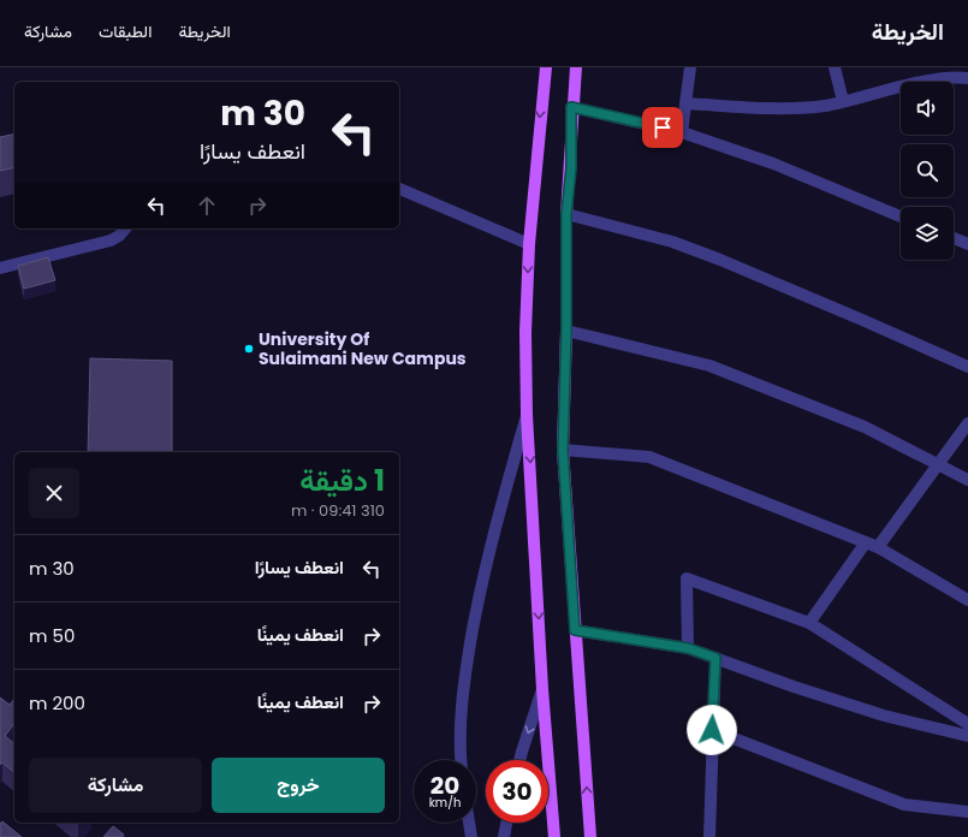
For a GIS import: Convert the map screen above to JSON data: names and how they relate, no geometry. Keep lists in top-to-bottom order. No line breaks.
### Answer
{"places":["University Of Sulaimani New Campus"],"page":{"header":"الخريطة","nav":["الخريطة","الطبقات","مشاركة"],"turn":["30 m","انعطف يسارًا"],"heading":["1 دقيقة","310 m · 09:41"],"list":[{"name":"انعطف يسارًا","value":"30 m"},{"name":"انعطف يمينًا","value":"50 m"},{"name":"انعطف يمينًا","value":"200 m"}],"buttons":["خروج","مشاركة"],"speed":"20 km/h","limit":"30"}}
